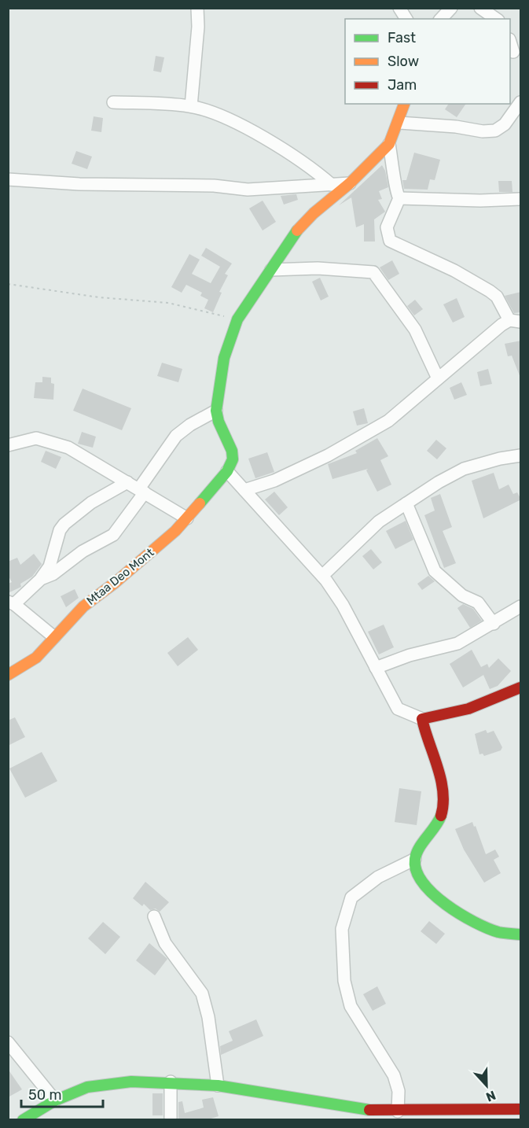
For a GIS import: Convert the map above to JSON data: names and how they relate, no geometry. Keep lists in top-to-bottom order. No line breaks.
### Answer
{"streets":{"street":["Mtaa Deo Mont"]},"legend":["Fast","Slow","Jam"],"scale_bar":"50 m","north":"bottom"}
